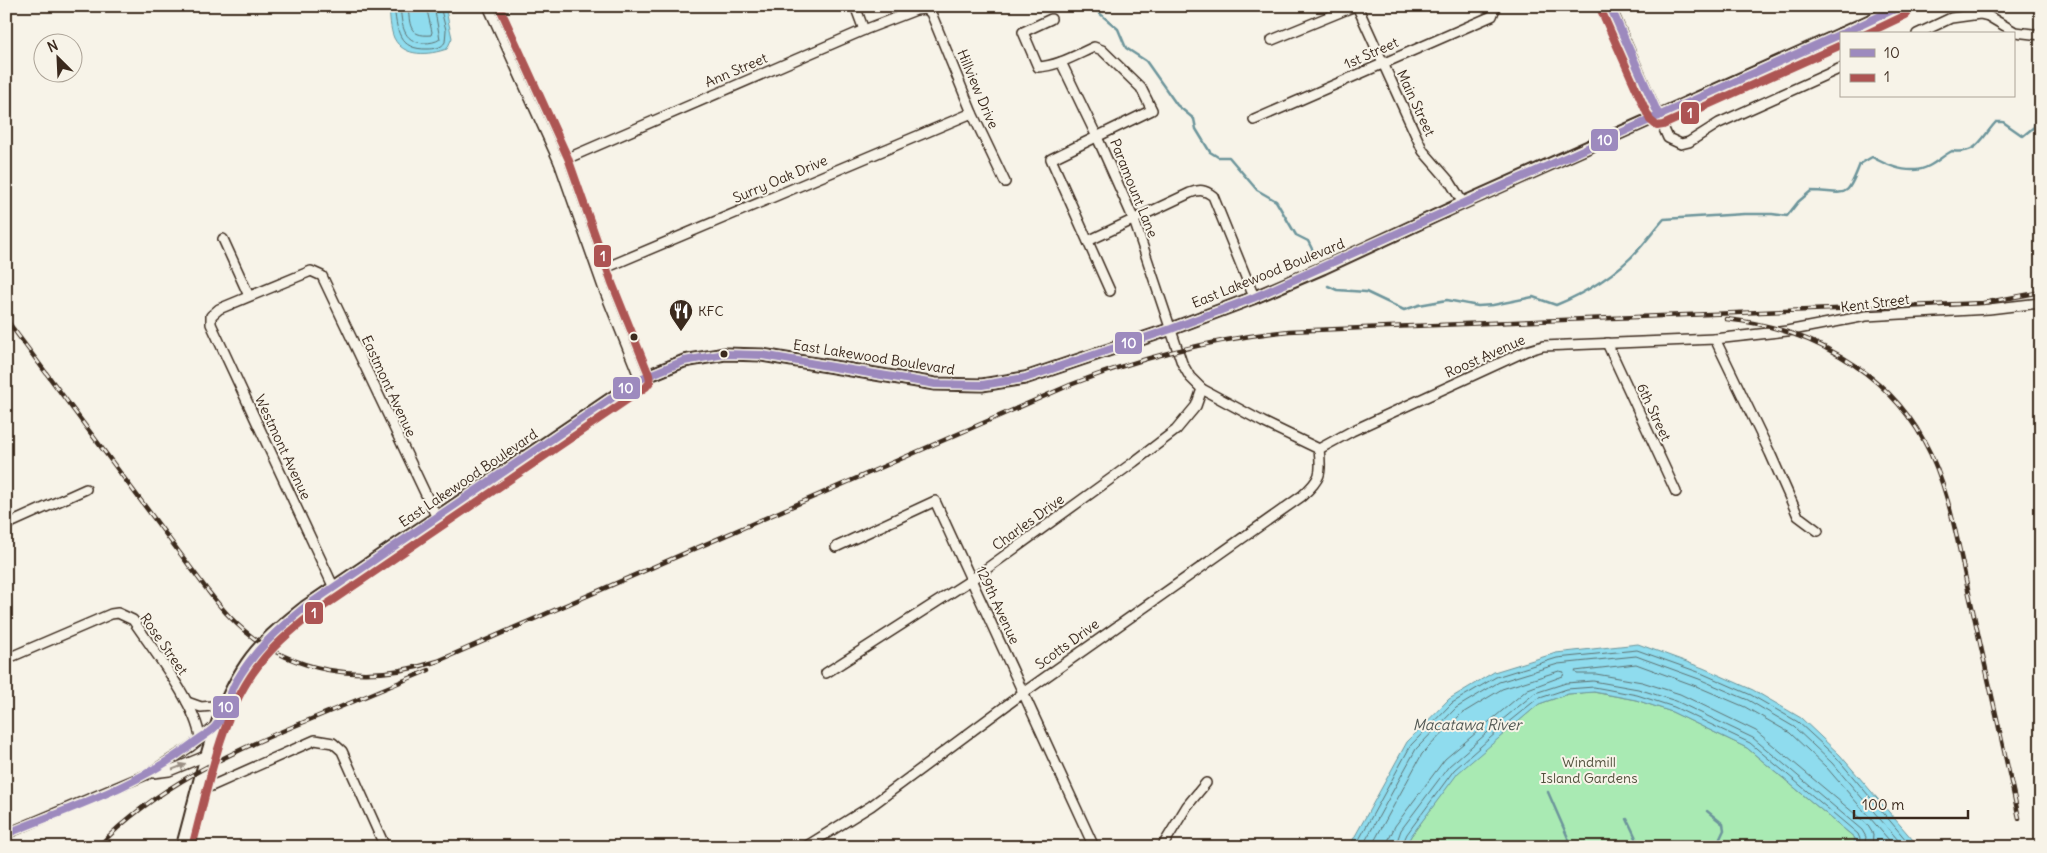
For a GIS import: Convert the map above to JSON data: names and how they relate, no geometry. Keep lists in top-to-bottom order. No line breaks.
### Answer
{"streets":{"main road":["East Lakewood Boulevard"],"street":["1st Street","Ann Street","Hillview Drive","Main Street","Surry Oak Drive","Paramount Lane","Kent Street","Roost Avenue","Eastmont Avenue","6th Street","Westmont Avenue","Charles Drive","129th Avenue","Rose Street","Scotts Drive"]},"crossings":[["1st Street","Main Street"],["Ann Street","Hillview Drive"],["Hillview Drive","Surry Oak Drive"],["Main Street","East Lakewood Boulevard"],["Paramount Lane","East Lakewood Boulevard"],["East Lakewood Boulevard","Eastmont Avenue"],["East Lakewood Boulevard","Westmont Avenue"],["Kent Street","Roost Avenue"],["Roost Avenue","6th Street"],["Roost Avenue","Scotts Drive"],["Eastmont Avenue","Westmont Avenue"],["Charles Drive","129th Avenue"],["129th Avenue","Scotts Drive"]],"water":["Macatawa River"],"parks":["Windmill Island Gardens"],"places":{"restaurant":["KFC"]},"lines":["transit line 10","transit line 1"],"legend":["10","1"],"scale_bar":"100 m","north":"top left"}
